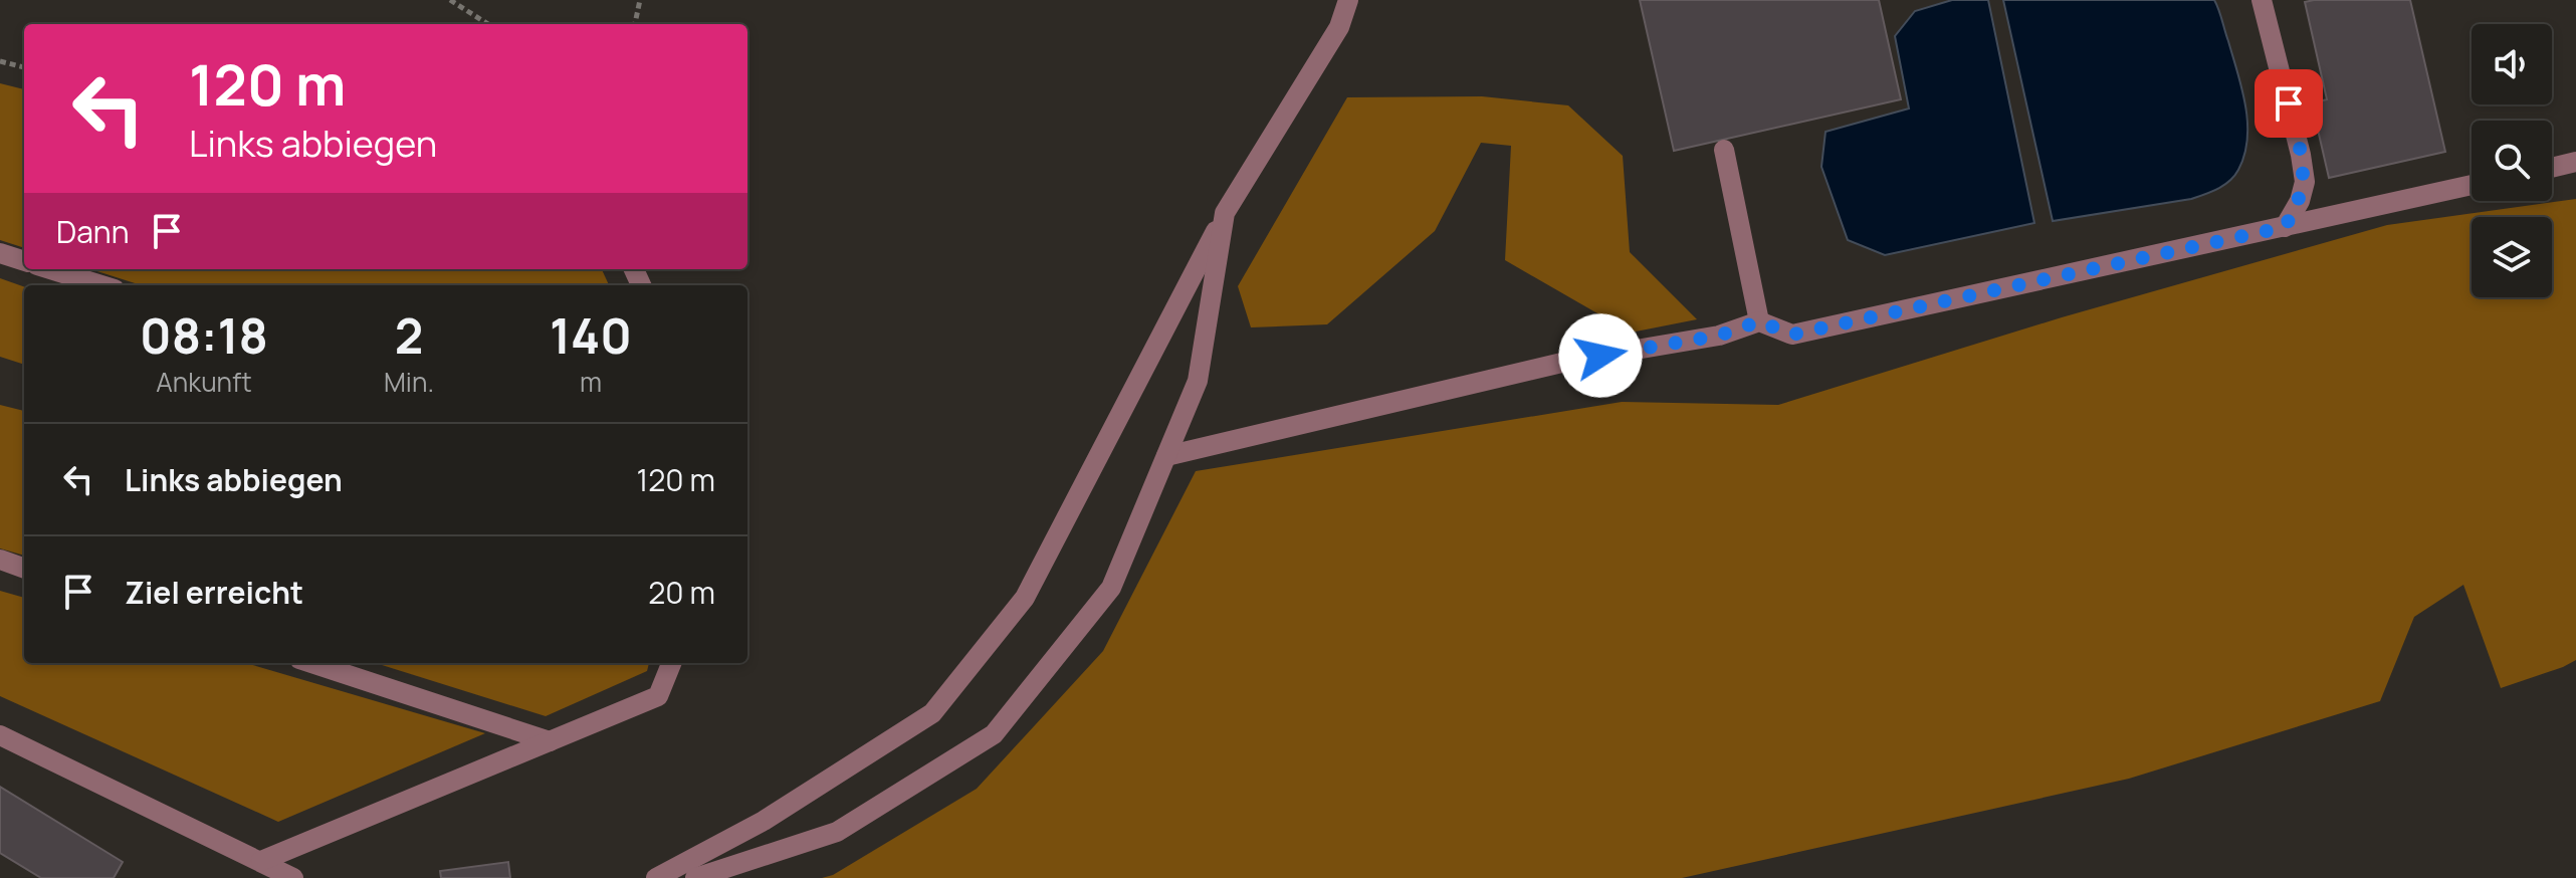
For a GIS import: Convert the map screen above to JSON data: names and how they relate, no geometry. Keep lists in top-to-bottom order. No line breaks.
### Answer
{"page":{"turn":["120 m","Links abbiegen"],"then":"Dann","eta":["08:18","Ankunft","2","Min.","140","m"],"list":[{"name":"Links abbiegen","value":"120 m"},{"name":"Ziel erreicht","value":"20 m"}]}}
